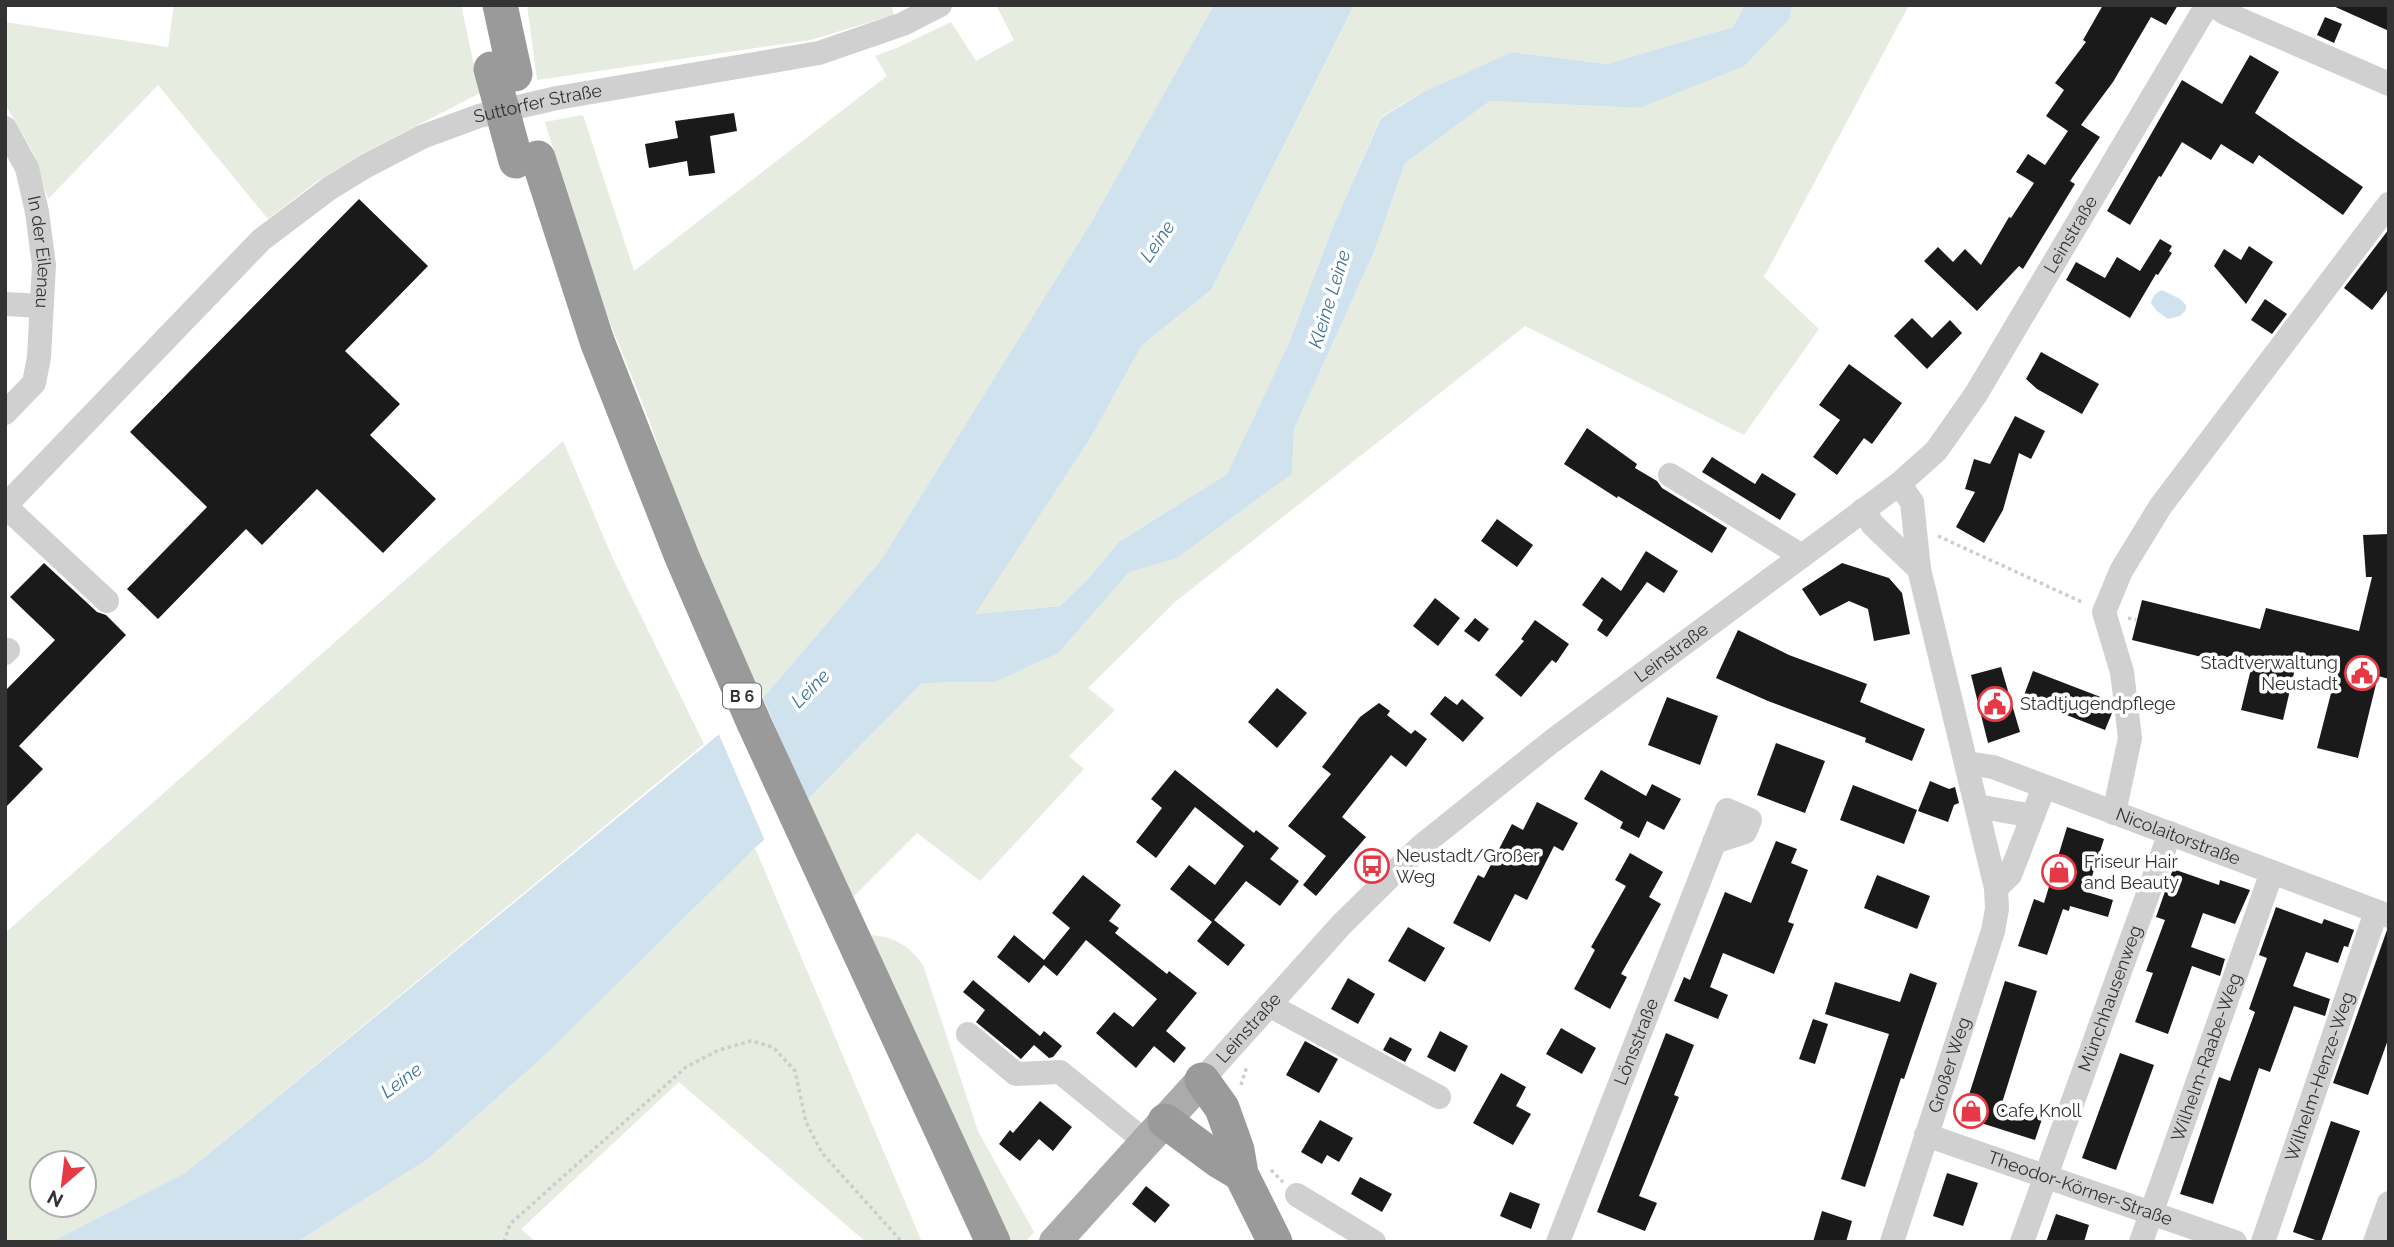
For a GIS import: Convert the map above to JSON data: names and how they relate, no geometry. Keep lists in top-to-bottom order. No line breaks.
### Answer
{"streets":{"highway":["B 6"],"main road":["Leinstraße"],"street":["Suttorfer Straße","In der Eilenau","Nicolaitorstraße","Münchhausenweg","Lönsstraße","Wilhelm-Raabe-Weg","Großer Weg","Wilhelm-Henze-Weg","Theodor-Körner-Straße"]},"crossings":[["Leinstraße","Großer Weg"],["Nicolaitorstraße","Münchhausenweg"],["Nicolaitorstraße","Wilhelm-Raabe-Weg"],["Nicolaitorstraße","Großer Weg"],["Nicolaitorstraße","Wilhelm-Henze-Weg"],["Münchhausenweg","Theodor-Körner-Straße"],["Wilhelm-Raabe-Weg","Theodor-Körner-Straße"],["Großer Weg","Theodor-Körner-Straße"]],"water":["Leine","Kleine Leine"],"places":{"public building":["Stadtverwaltung Neustadt","Stadtjugendpflege"],"bus stop":["Neustadt/Großer Weg"],"shop":["Friseur Hair and Beauty","Cafe Knoll"]},"north":"bottom left"}
